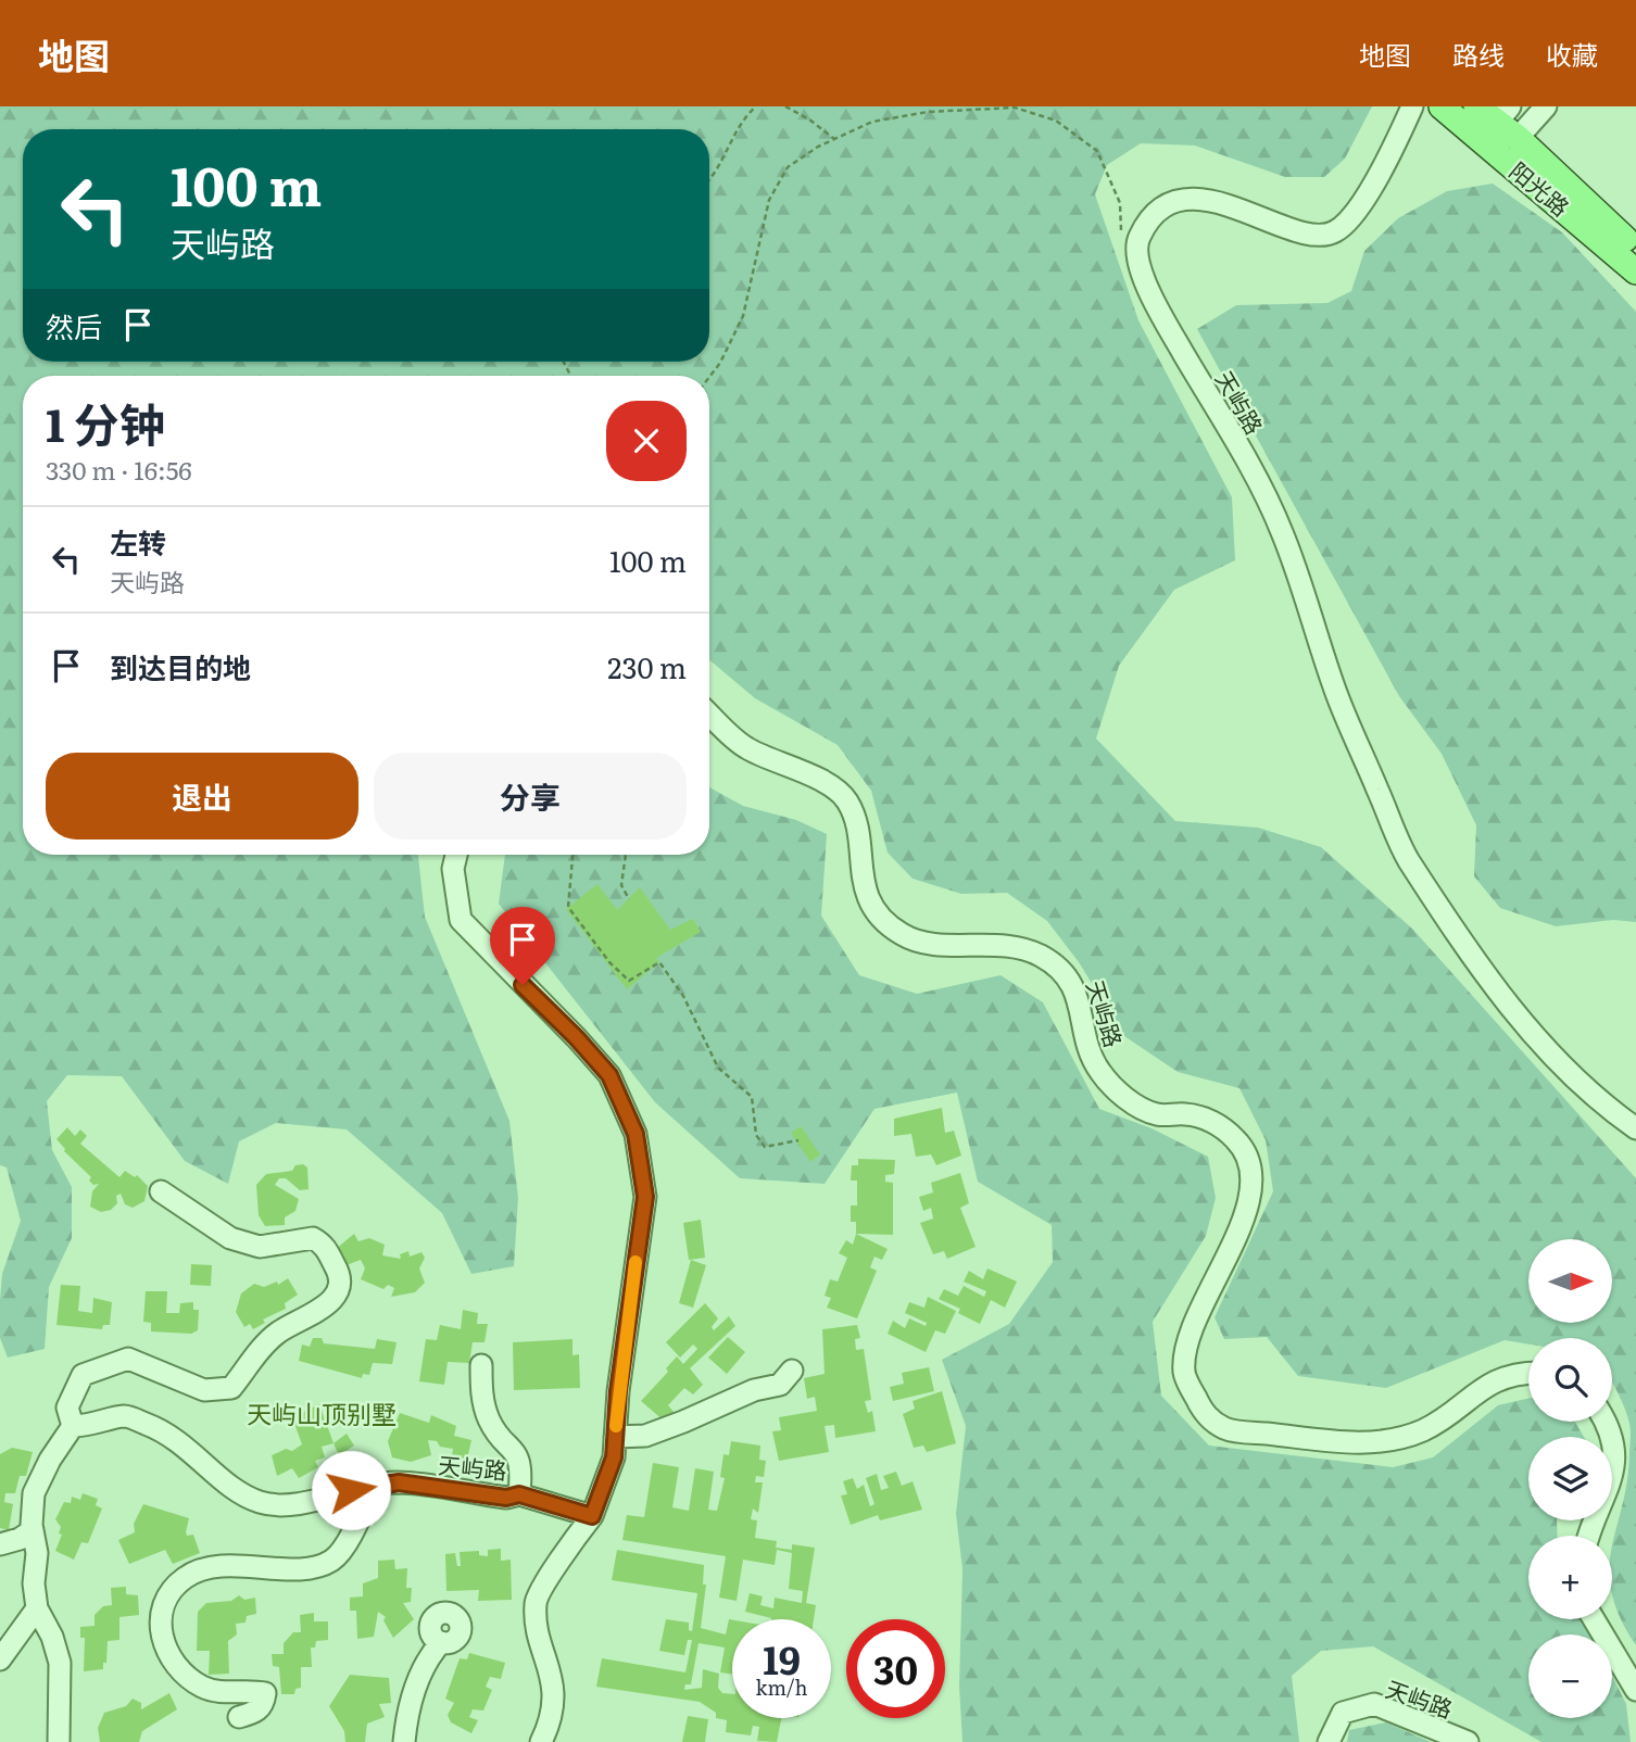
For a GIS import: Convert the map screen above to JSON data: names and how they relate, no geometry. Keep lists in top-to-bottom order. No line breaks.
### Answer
{"streets":{"main road":["阳光路"],"street":["天屿路"]},"districts":["天屿山顶别墅"],"north":"right","page":{"header":"地图","nav":["地图","路线","收藏"],"turn":["100 m","天屿路"],"then":"然后","heading":["1 分钟","330 m · 16:56"],"list":[{"name":"左转","note":"天屿路","value":"100 m"},{"name":"到达目的地","value":"230 m"}],"buttons":["退出","分享"],"map_buttons":["+","−"],"speed":"19 km/h","limit":"30"}}
